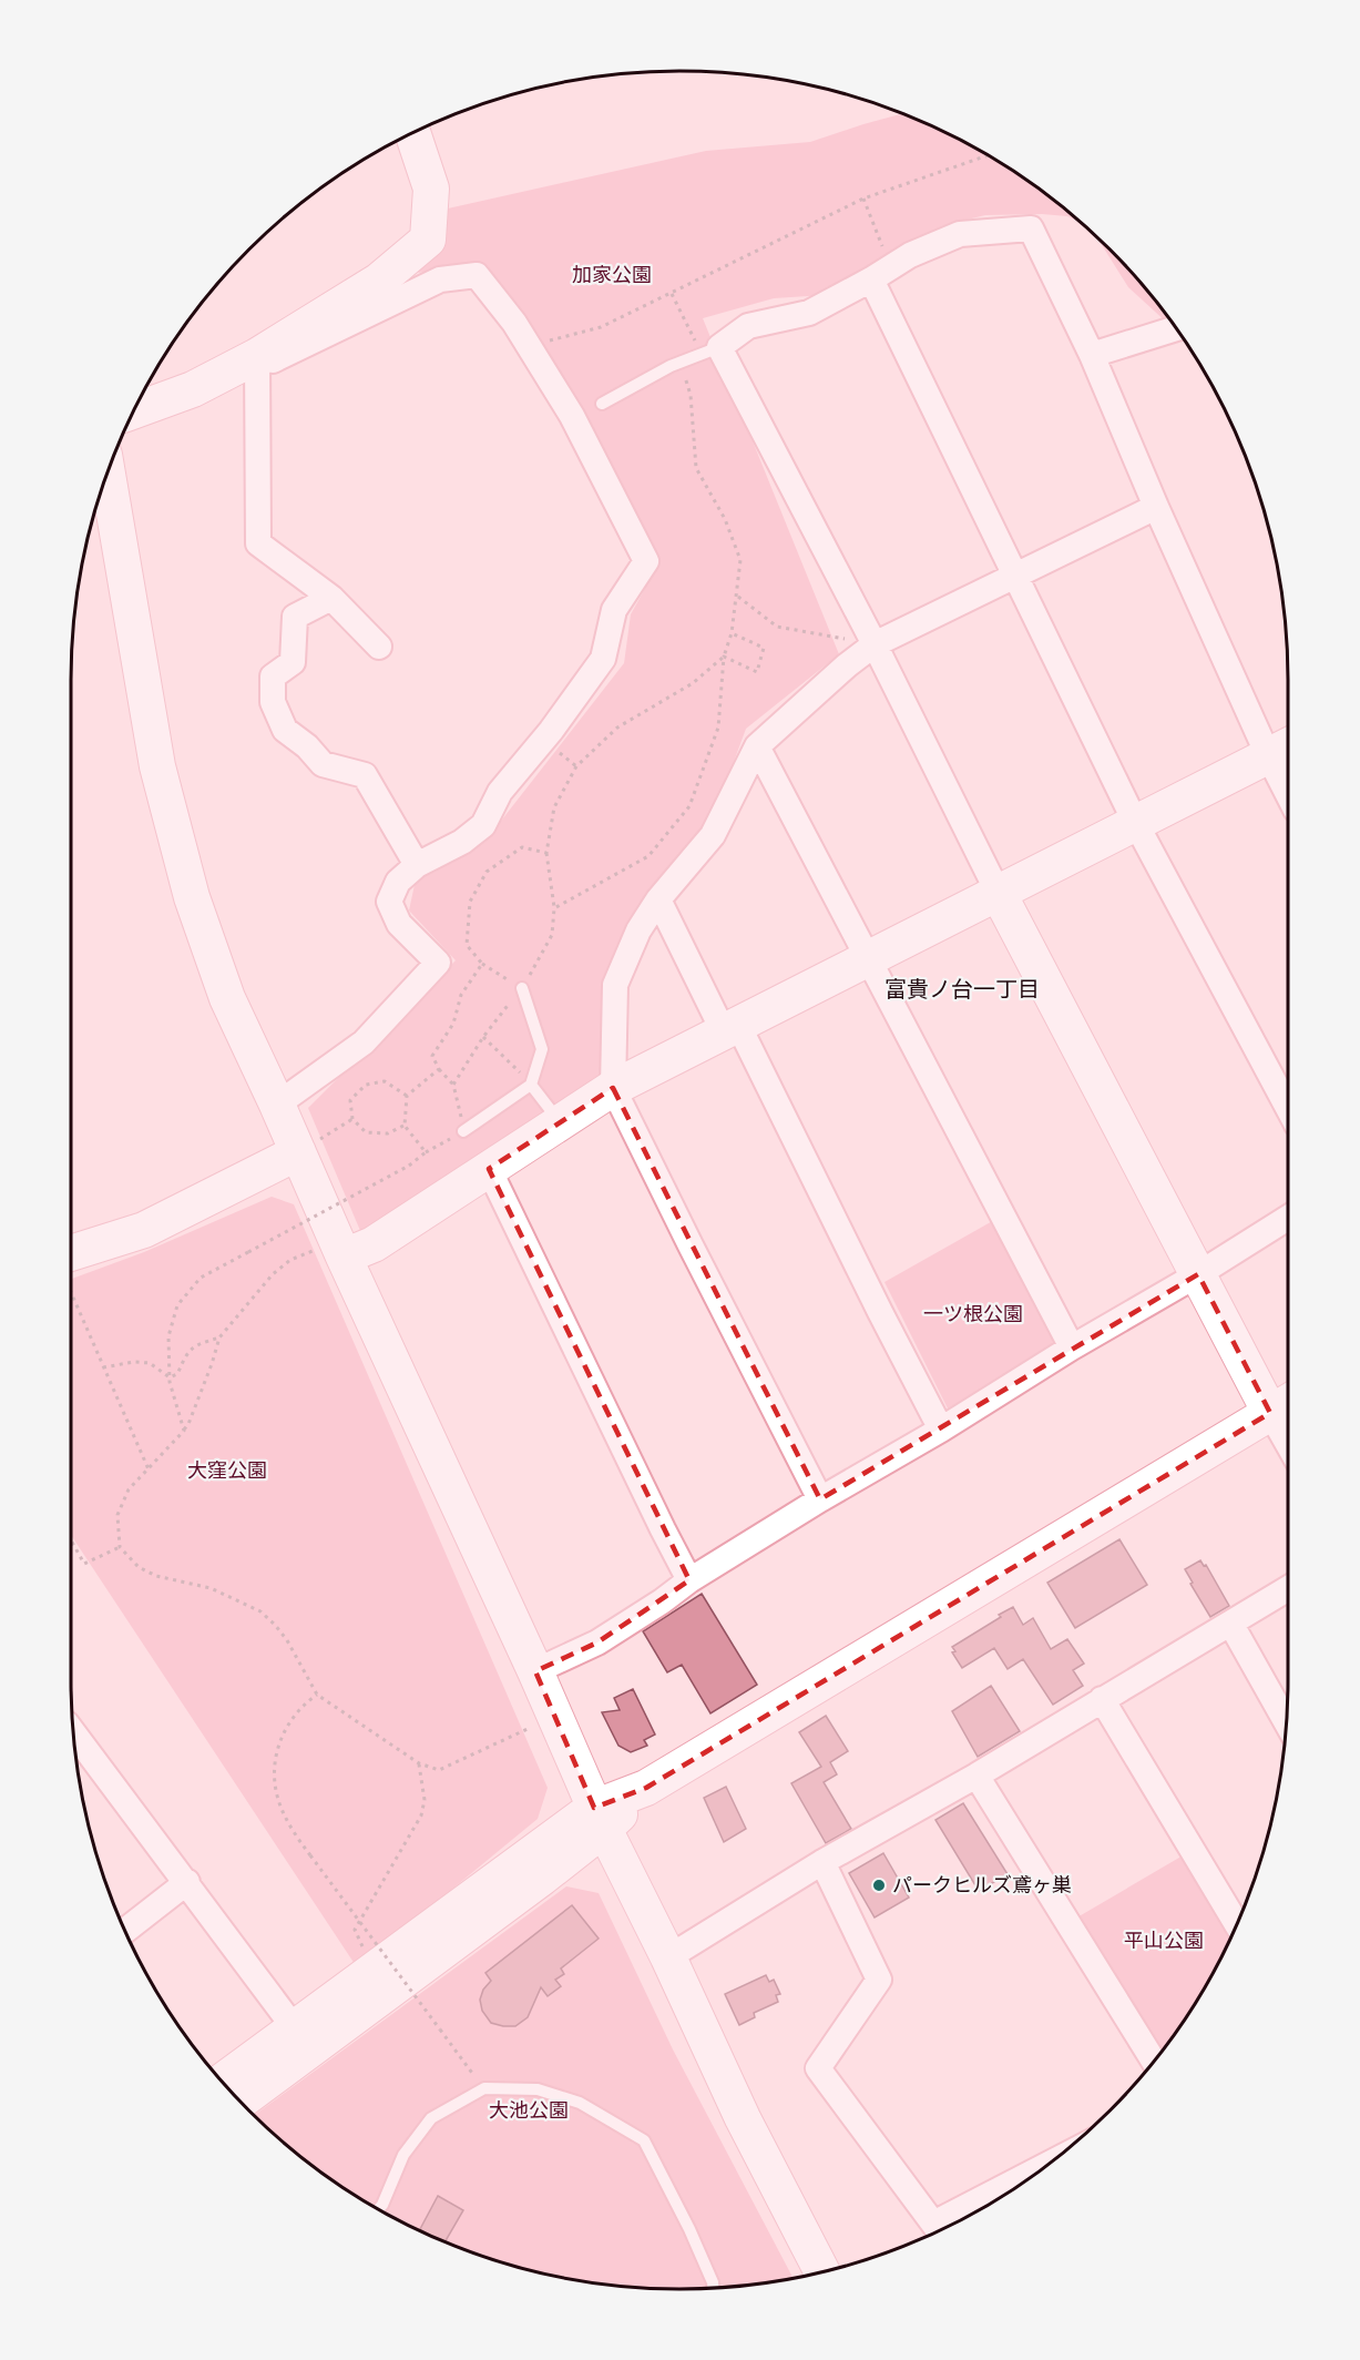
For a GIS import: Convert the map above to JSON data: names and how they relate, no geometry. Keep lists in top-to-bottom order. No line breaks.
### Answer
{"districts":["富貴ノ台一丁目"],"parks":["加家公園","一ツ根公園","大窪公園","平山公園","大池公園"],"places":["パークヒルズ鳶ヶ巣"]}
